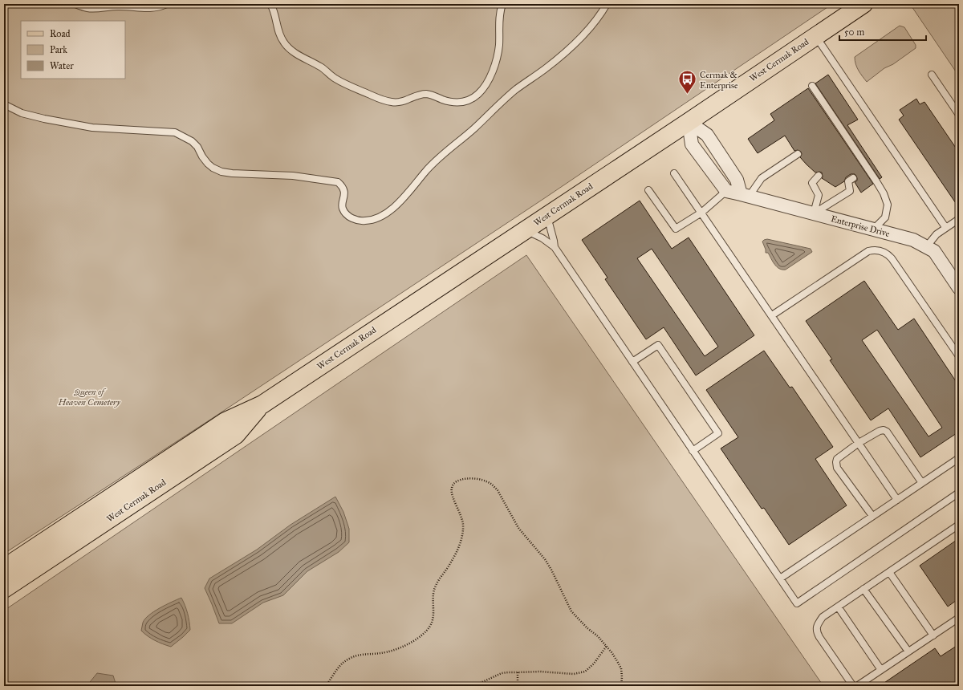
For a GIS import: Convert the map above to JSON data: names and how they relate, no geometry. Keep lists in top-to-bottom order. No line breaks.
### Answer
{"streets":{"main road":["West Cermak Road"],"street":["Enterprise Drive"]},"parks":["Queen of Heaven Cemetery"],"places":{"bus stop":["Cermak & Enterprise"]},"legend":["Road","Park","Water"],"scale_bar":"50 m"}
